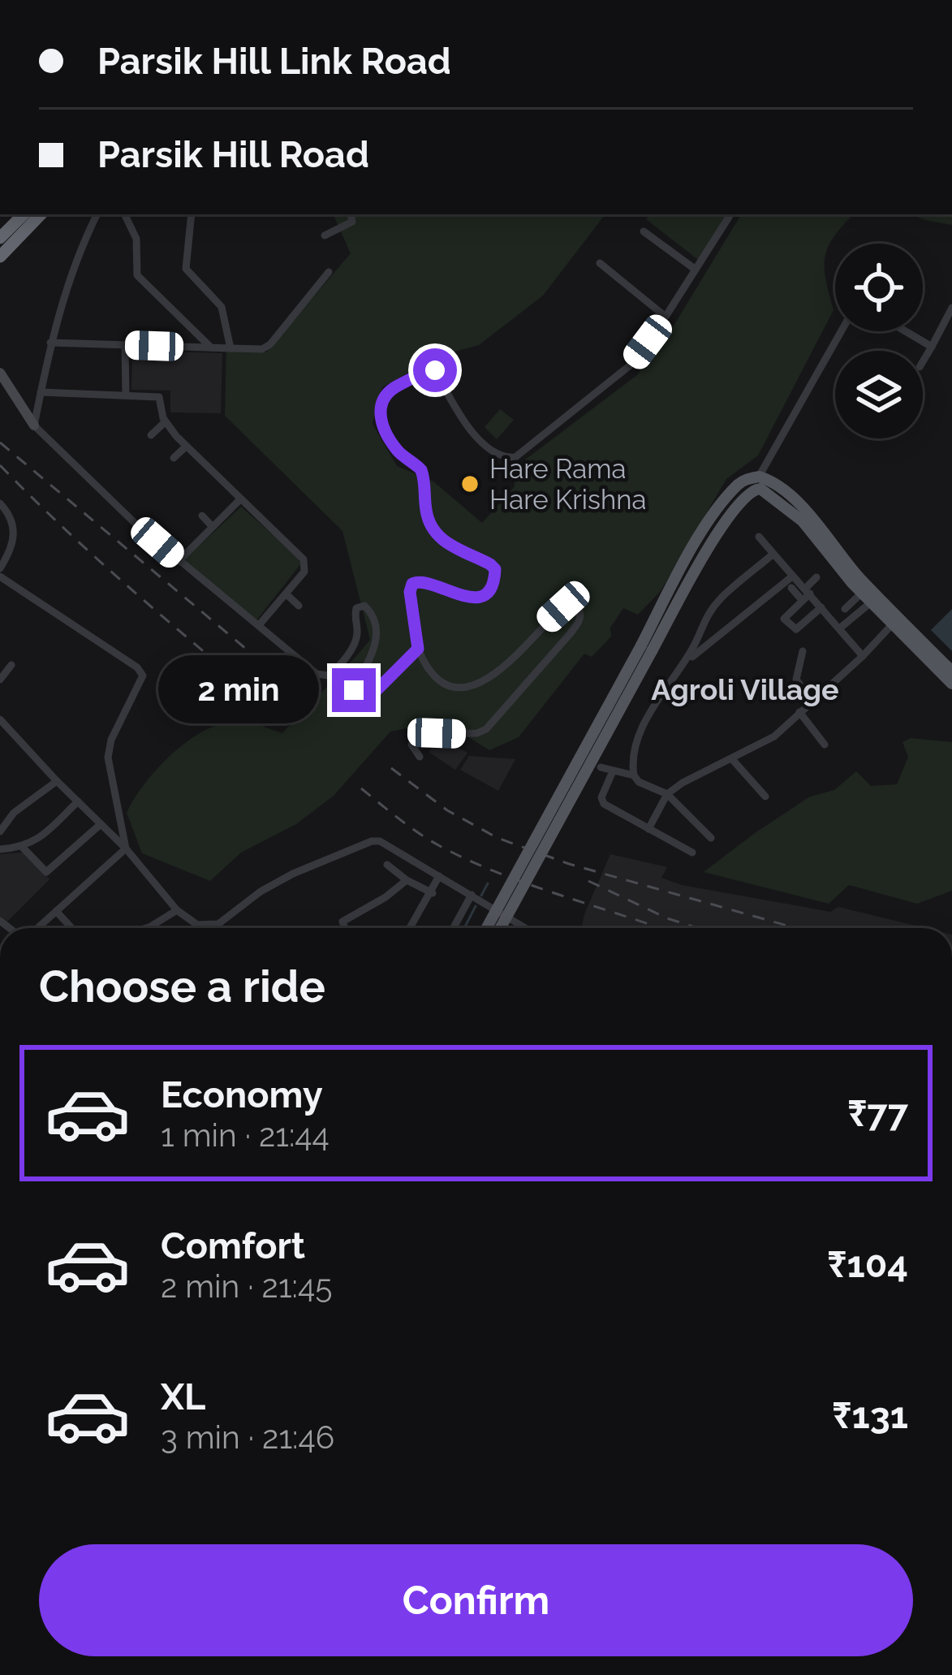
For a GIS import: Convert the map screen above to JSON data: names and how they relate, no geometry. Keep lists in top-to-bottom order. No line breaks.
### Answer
{"districts":["Agroli Village"],"places":["Hare Rama Hare Krishna"],"page":{"banner":["Parsik Hill Link Road","Parsik Hill Road"],"bubble":"2 min","heading":"Choose a ride","list":[{"name":"Economy","note":"1 min · 21:44","value":"₹77"},{"name":"Comfort","note":"2 min · 21:45","value":"₹104"},{"name":"XL","note":"3 min · 21:46","value":"₹131"}],"buttons":"Confirm"}}
